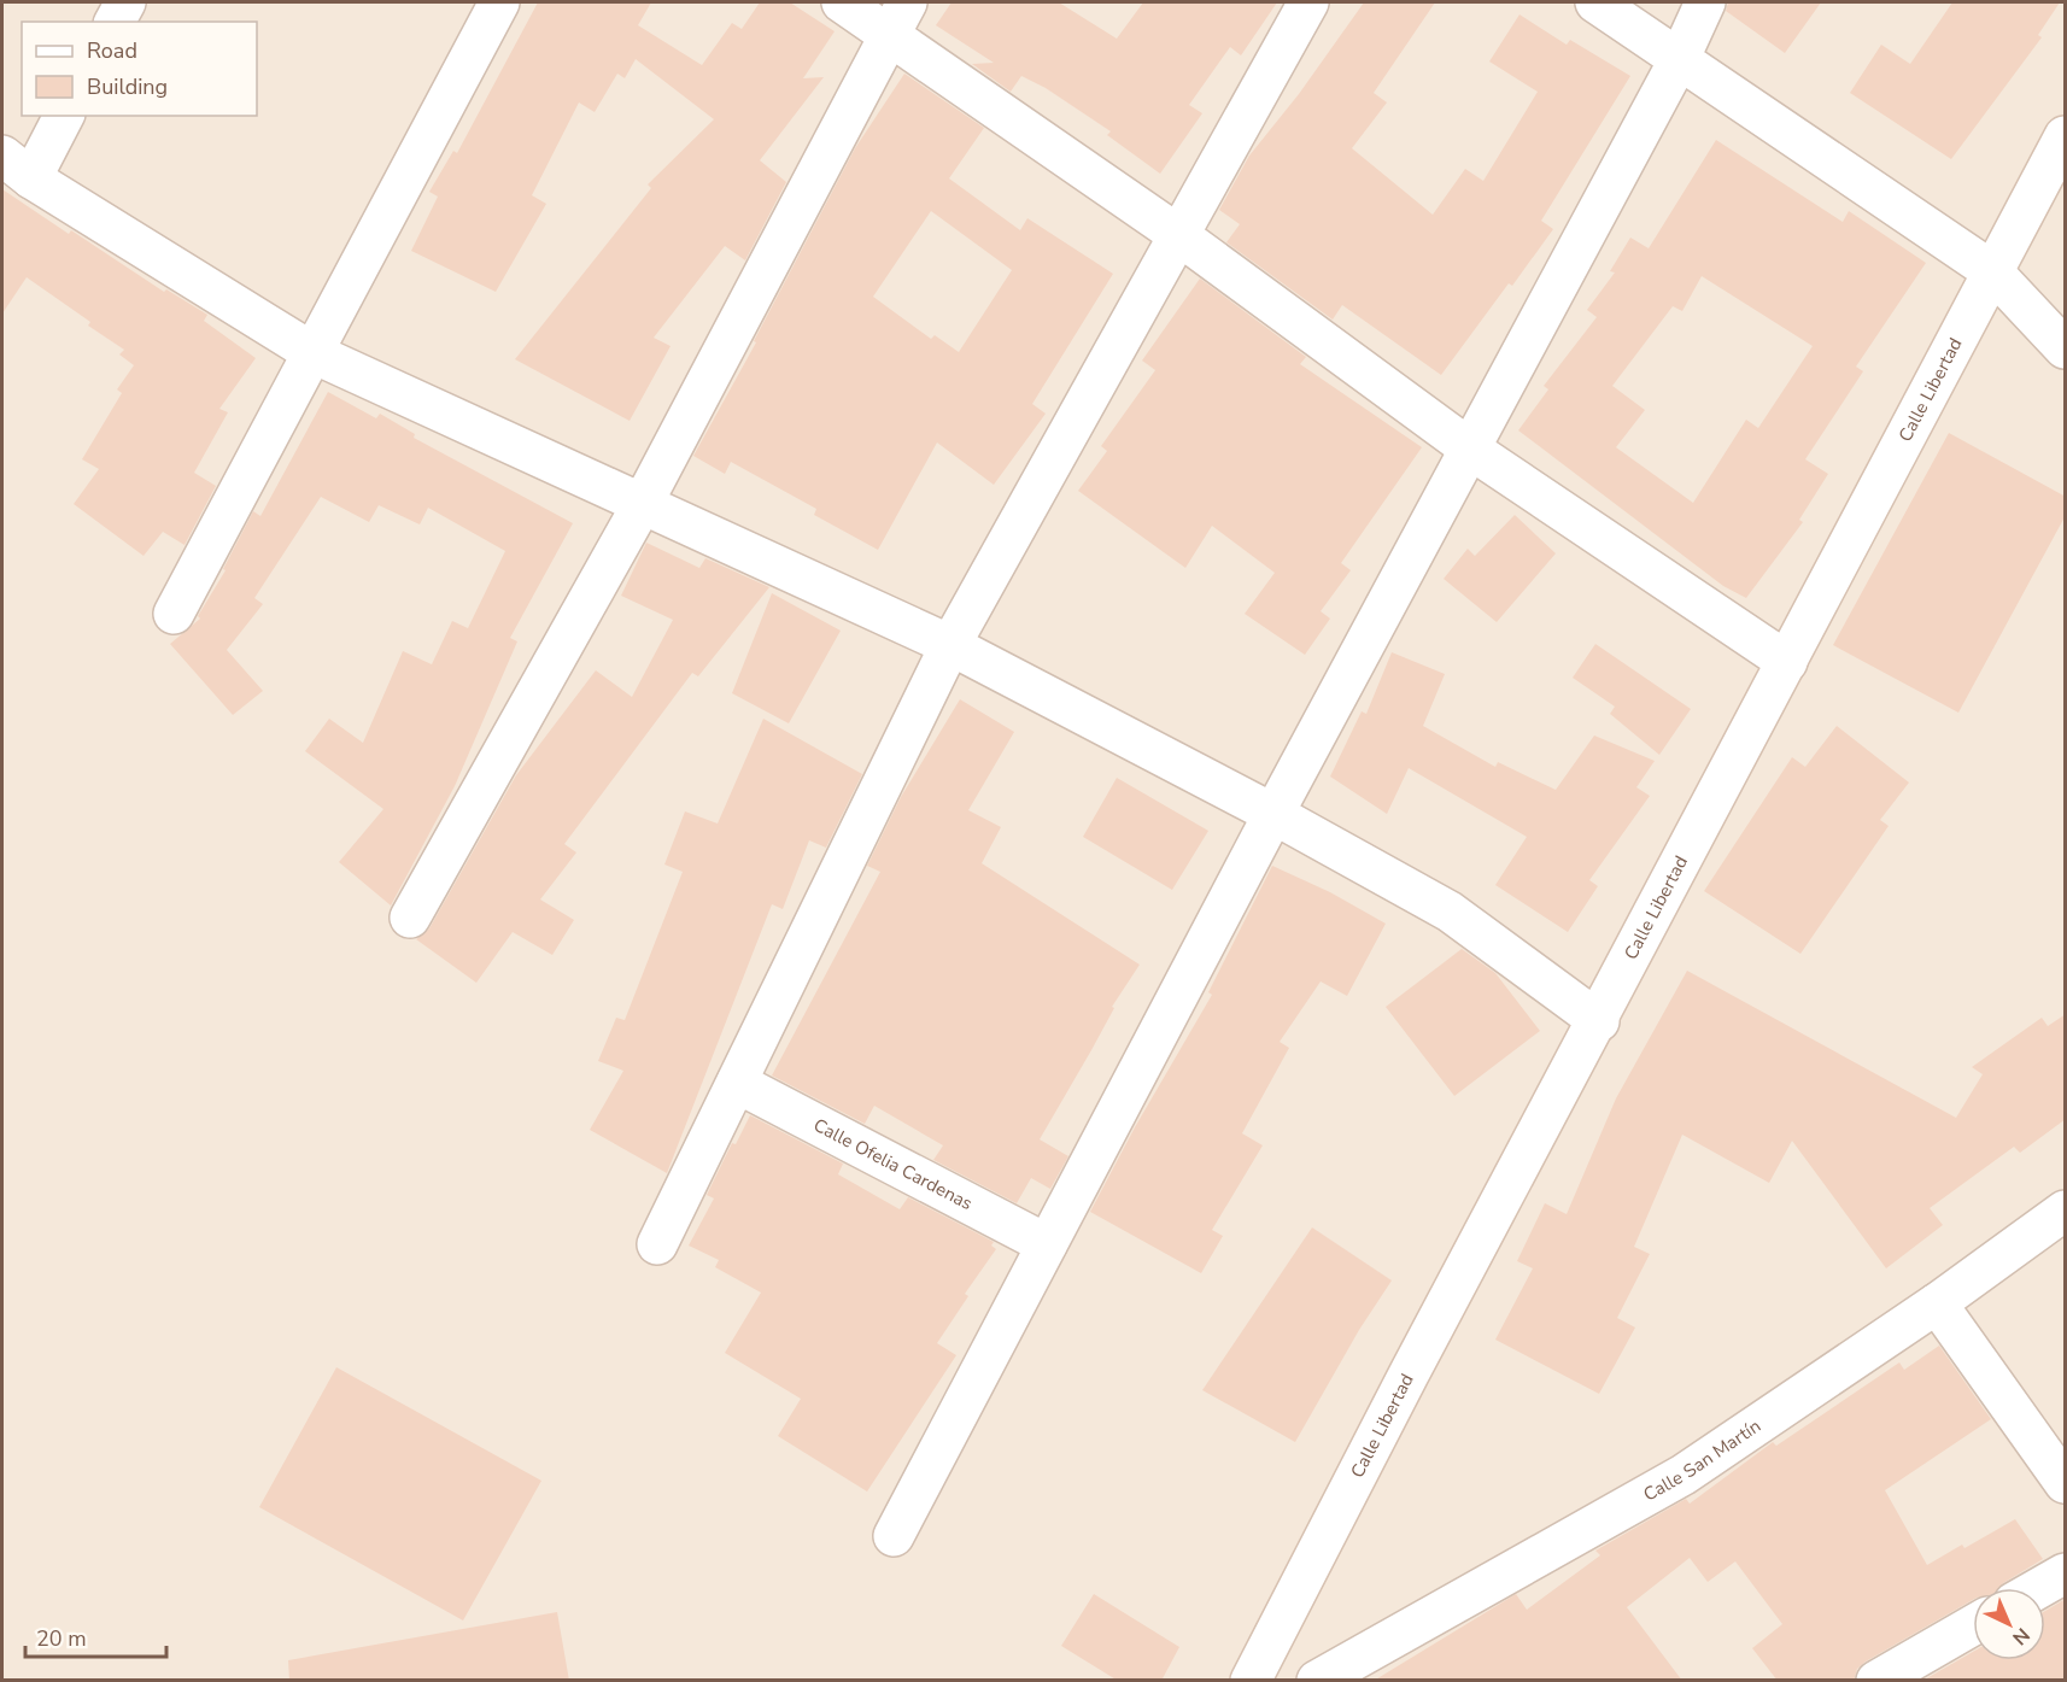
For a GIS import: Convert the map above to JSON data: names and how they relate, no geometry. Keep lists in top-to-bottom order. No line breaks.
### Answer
{"streets":{"street":["Calle Libertad","Calle Ofelia Cardenas","Calle San Martín"]},"legend":["Road","Building"],"scale_bar":"20 m","north":"bottom right"}
